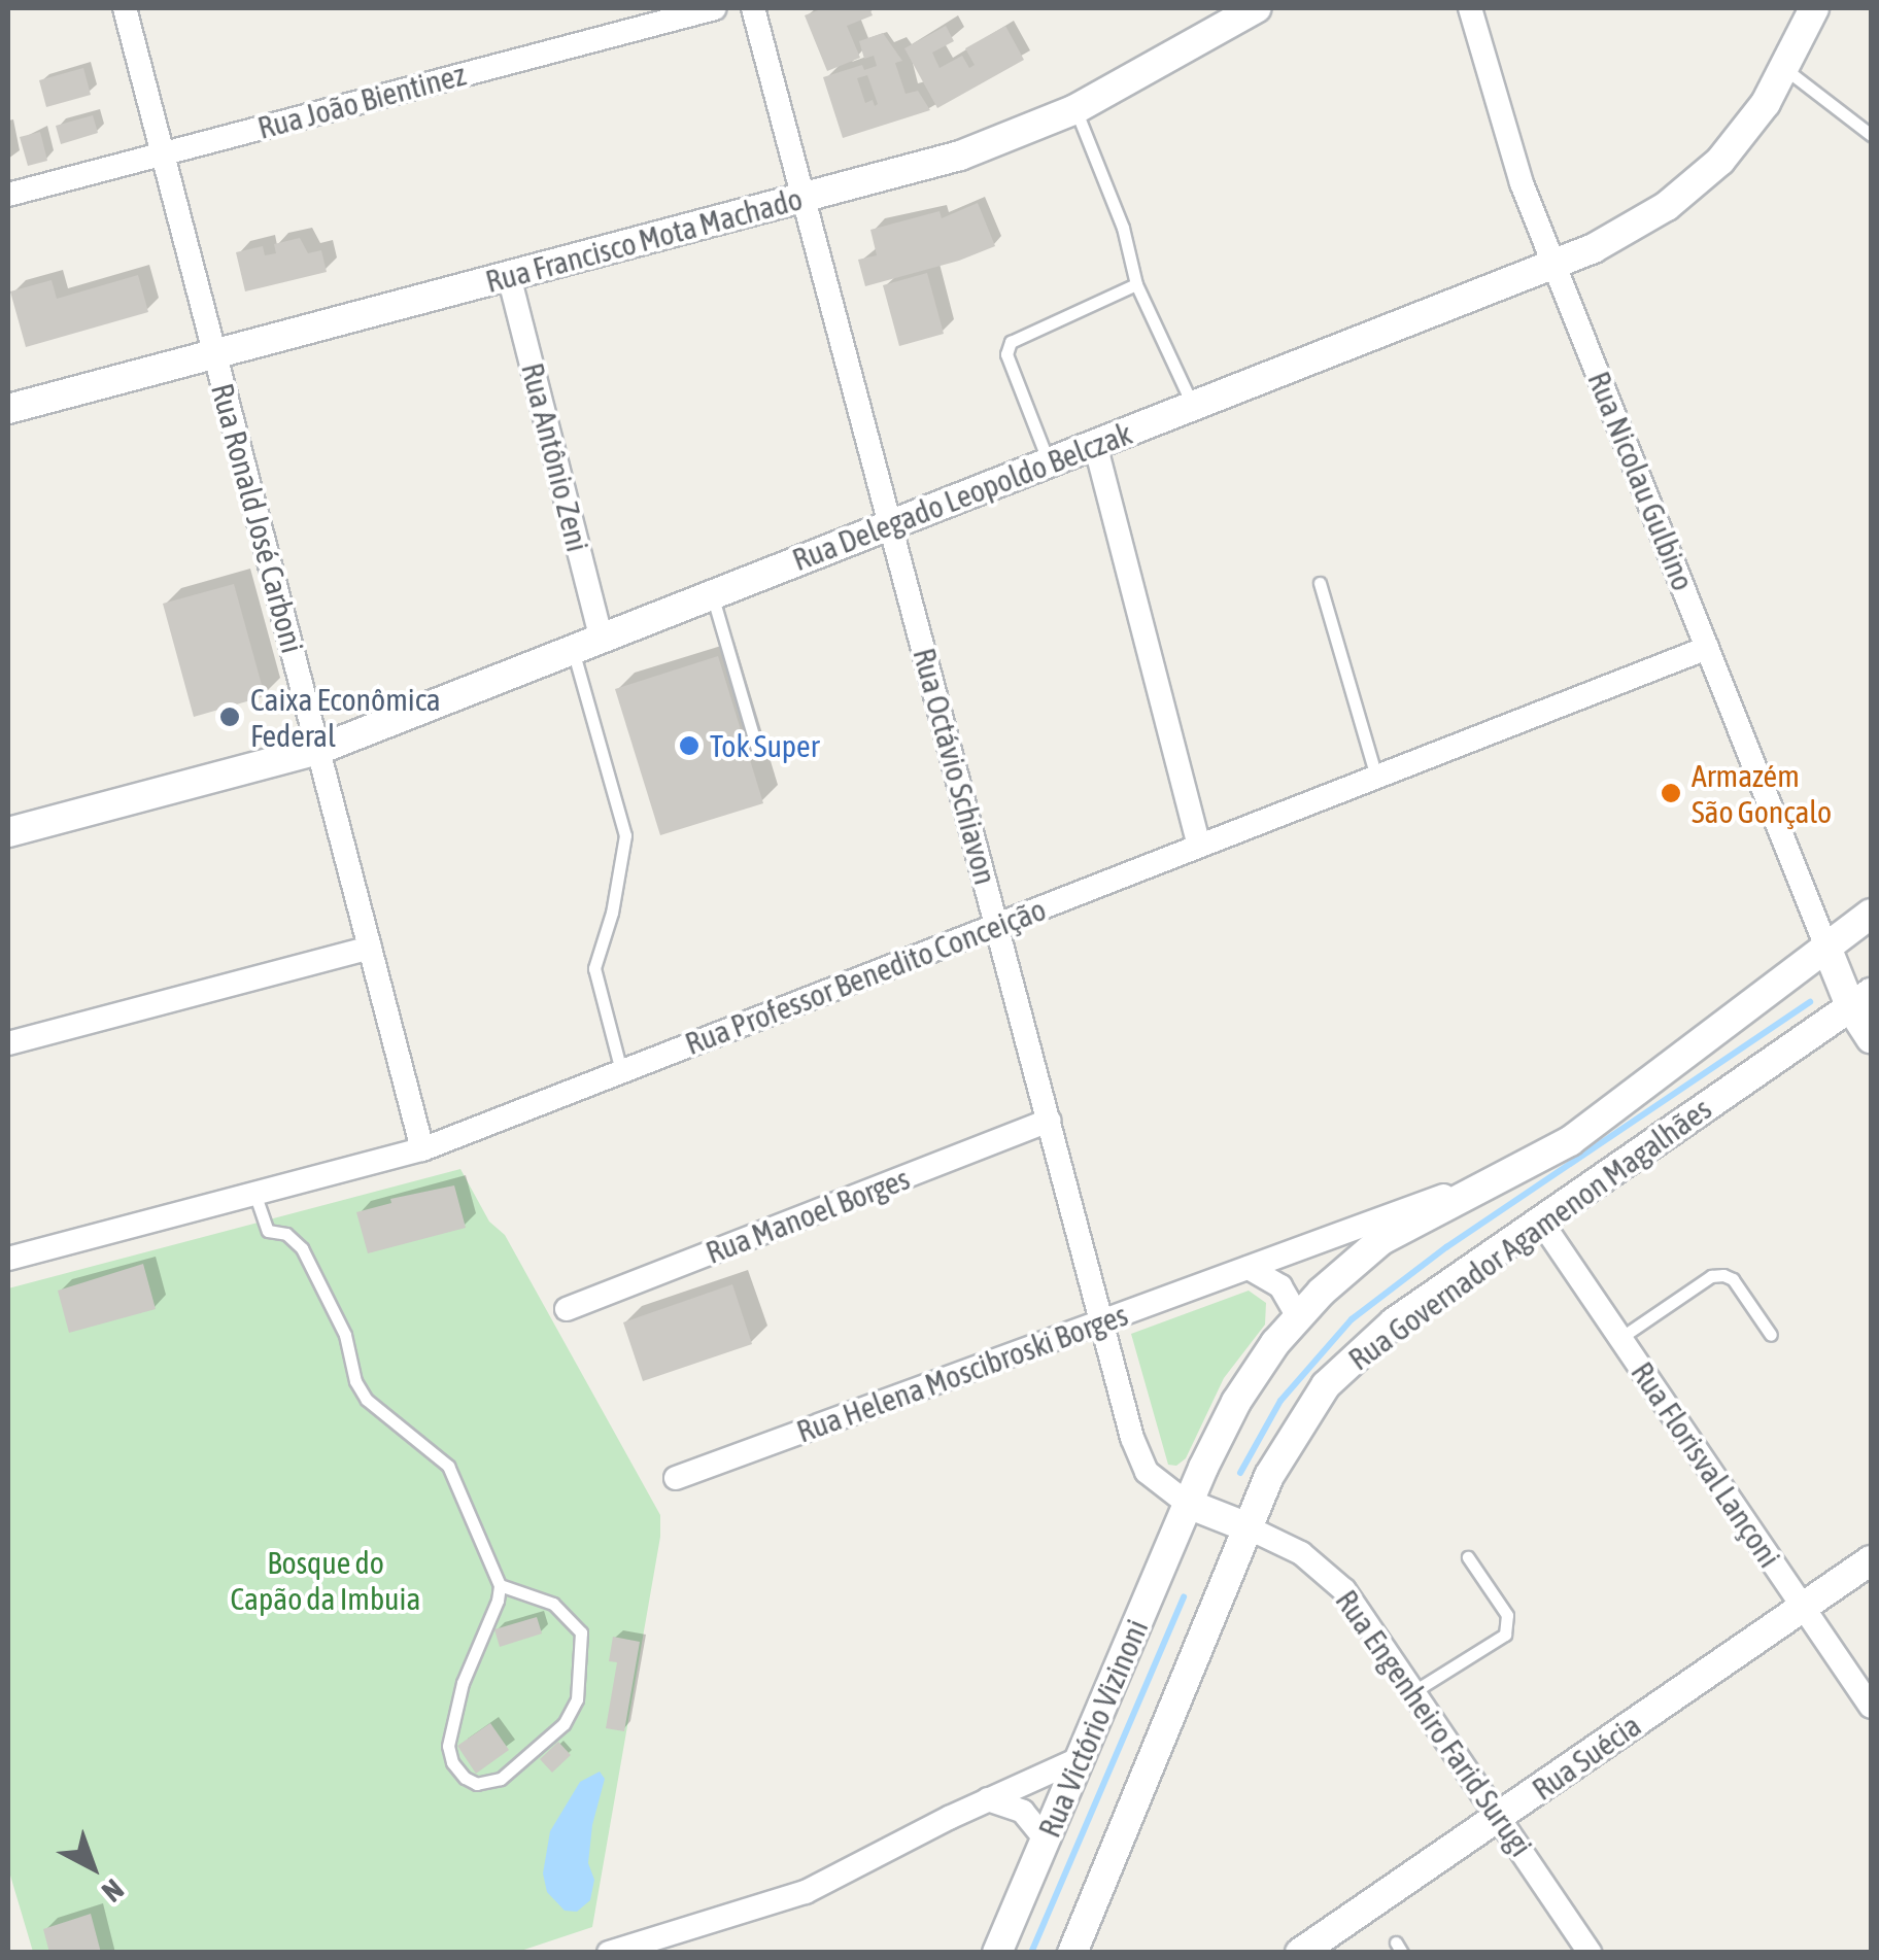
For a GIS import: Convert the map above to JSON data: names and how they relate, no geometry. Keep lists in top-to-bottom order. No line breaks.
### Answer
{"streets":{"street":["Rua João Bientinez","Rua Francisco Mota Machado","Rua Antônio Zeni","Rua Nicolau Gulbino","Rua Delegado Leopoldo Belczak","Rua Ronald José Carboni","Rua Octávio Schiavon","Rua Professor Benedito Conceição","Rua Manoel Borges","Rua Governador Agamenon Magalhães","Rua Helena Moscibroski Borges","Rua Florisval Lançoni","Rua Engenheiro Farid Surugi","Rua Victório Vizinoni","Rua Suécia"]},"crossings":[["Rua João Bientinez","Rua Ronald José Carboni"],["Rua Francisco Mota Machado","Rua Antônio Zeni"],["Rua Francisco Mota Machado","Rua Ronald José Carboni"],["Rua Francisco Mota Machado","Rua Octávio Schiavon"],["Rua Antônio Zeni","Rua Delegado Leopoldo Belczak"],["Rua Nicolau Gulbino","Rua Delegado Leopoldo Belczak"],["Rua Nicolau Gulbino","Rua Professor Benedito Conceição"],["Rua Nicolau Gulbino","Rua Governador Agamenon Magalhães"],["Rua Delegado Leopoldo Belczak","Rua Ronald José Carboni"],["Rua Delegado Leopoldo Belczak","Rua Octávio Schiavon"],["Rua Ronald José Carboni","Rua Professor Benedito Conceição"],["Rua Octávio Schiavon","Rua Professor Benedito Conceição"],["Rua Octávio Schiavon","Rua Manoel Borges"],["Rua Octávio Schiavon","Rua Governador Agamenon Magalhães"],["Rua Octávio Schiavon","Rua Helena Moscibroski Borges"],["Rua Octávio Schiavon","Rua Victório Vizinoni"],["Rua Governador Agamenon Magalhães","Rua Helena Moscibroski Borges"],["Rua Governador Agamenon Magalhães","Rua Florisval Lançoni"],["Rua Governador Agamenon Magalhães","Rua Engenheiro Farid Surugi"],["Rua Governador Agamenon Magalhães","Rua Victório Vizinoni"],["Rua Florisval Lançoni","Rua Suécia"],["Rua Engenheiro Farid Surugi","Rua Victório Vizinoni"],["Rua Engenheiro Farid Surugi","Rua Suécia"]],"parks":["Bosque do Capão da Imbuia"],"places":["Caixa Econômica Federal","Tok Super","Armazém São Gonçalo"],"north":"bottom right"}
